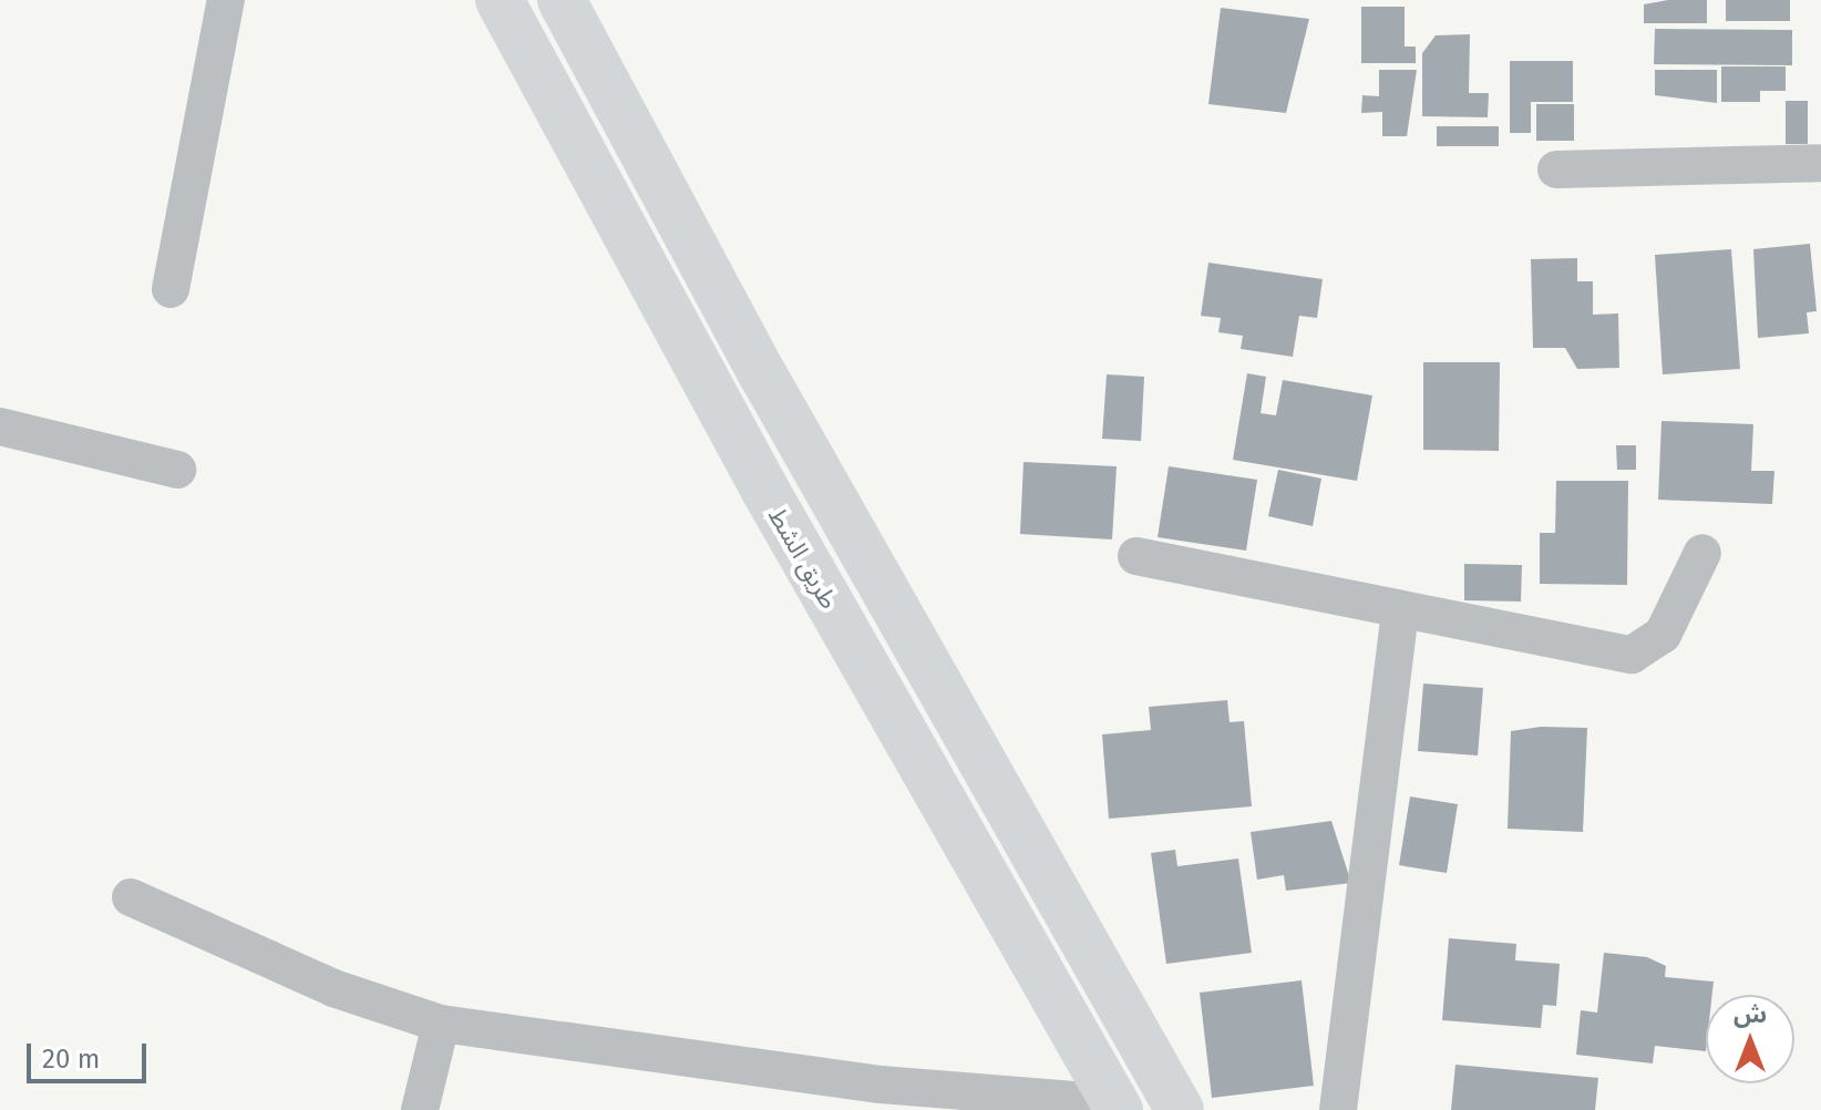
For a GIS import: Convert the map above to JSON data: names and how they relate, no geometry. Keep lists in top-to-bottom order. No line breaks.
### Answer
{"streets":{"highway":["طريق الشط"]},"scale_bar":"20 m","north":"top"}
